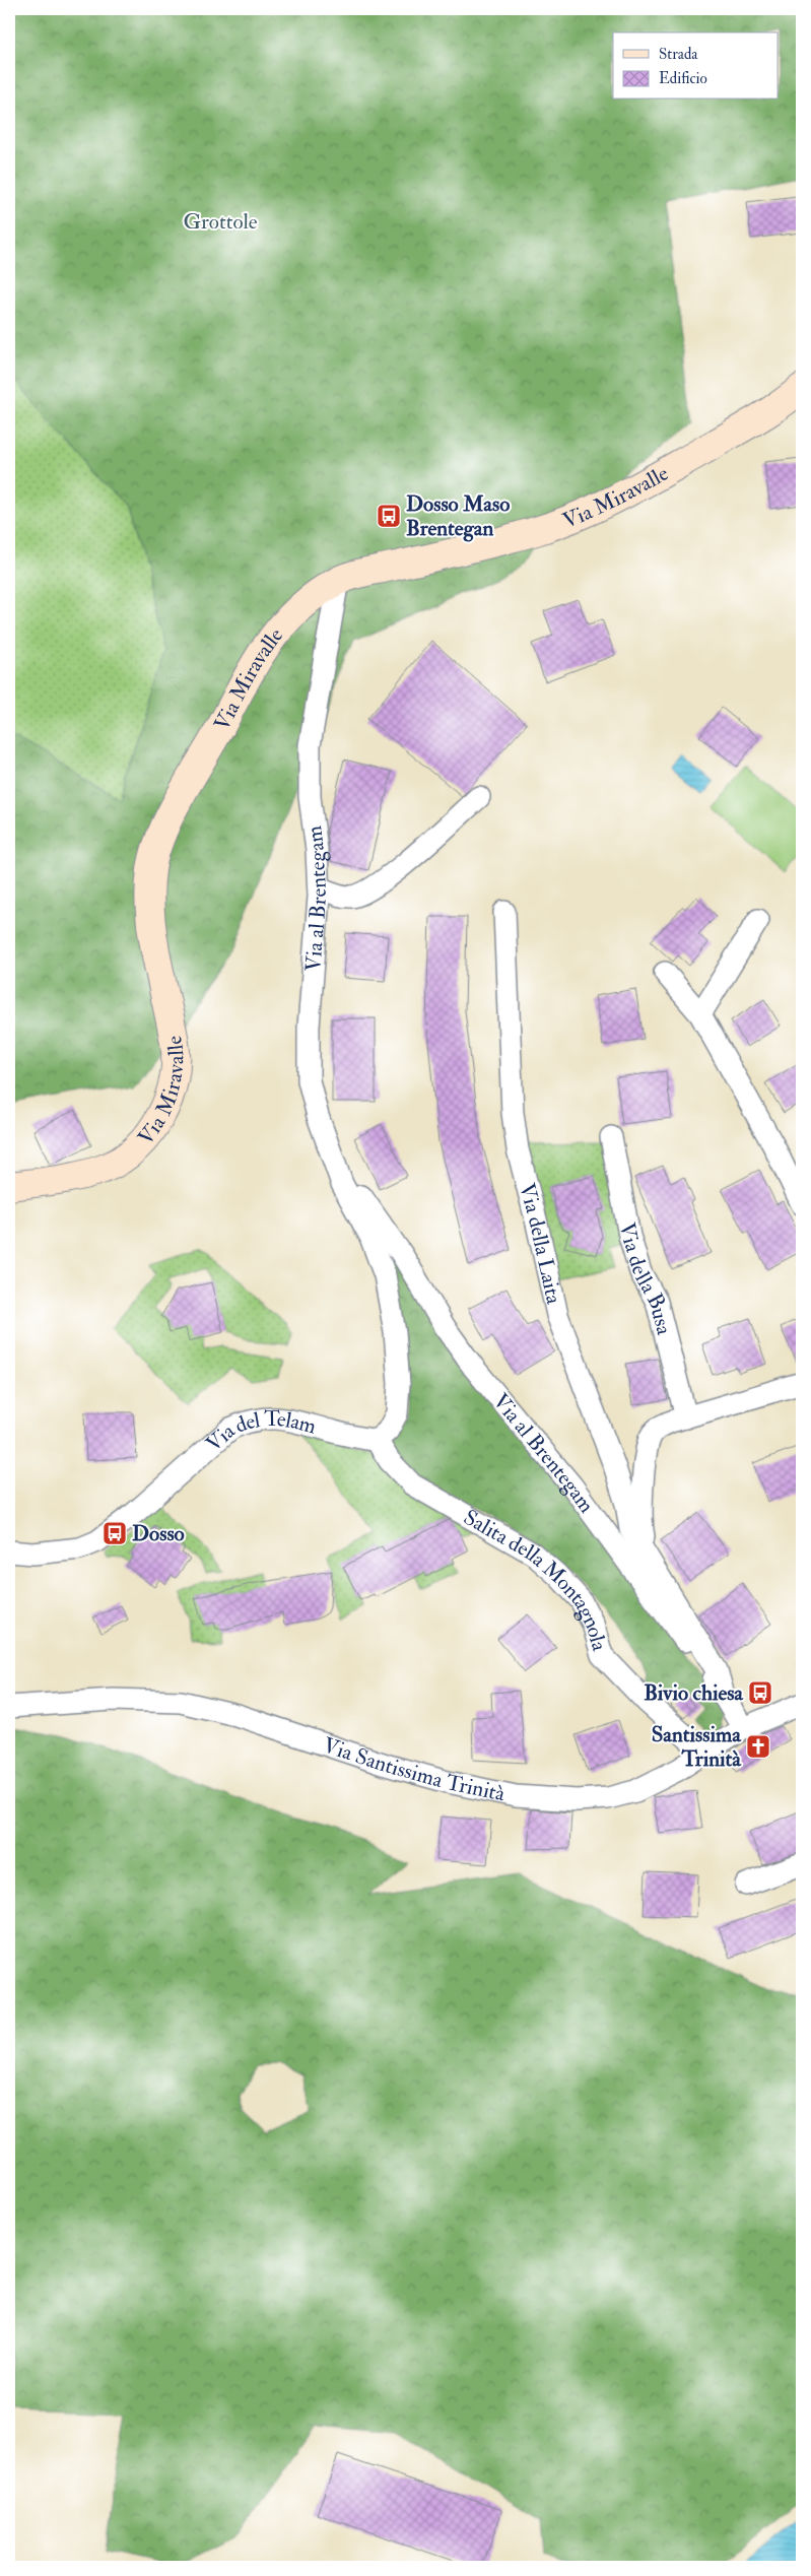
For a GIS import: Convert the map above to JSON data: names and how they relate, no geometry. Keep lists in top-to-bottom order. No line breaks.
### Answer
{"streets":{"street":["Via Miravalle","Via al Brentegam","Via della Laita","Via della Busa","Via del Telam","Salita della Montagnola","Via Santissima Trinità"]},"crossings":[["Via Miravalle","Via al Brentegam"],["Via al Brentegam","Via del Telam"],["Via al Brentegam","Salita della Montagnola"],["Via al Brentegam","Via Santissima Trinità"],["Via del Telam","Salita della Montagnola"],["Salita della Montagnola","Via Santissima Trinità"]],"parks":["Grottole"],"places":{"bus stop":["Dosso Maso Brentegan","Dosso","Bivio chiesa"],"church":["Santissima Trinità"]},"legend":["Strada","Edificio"]}
